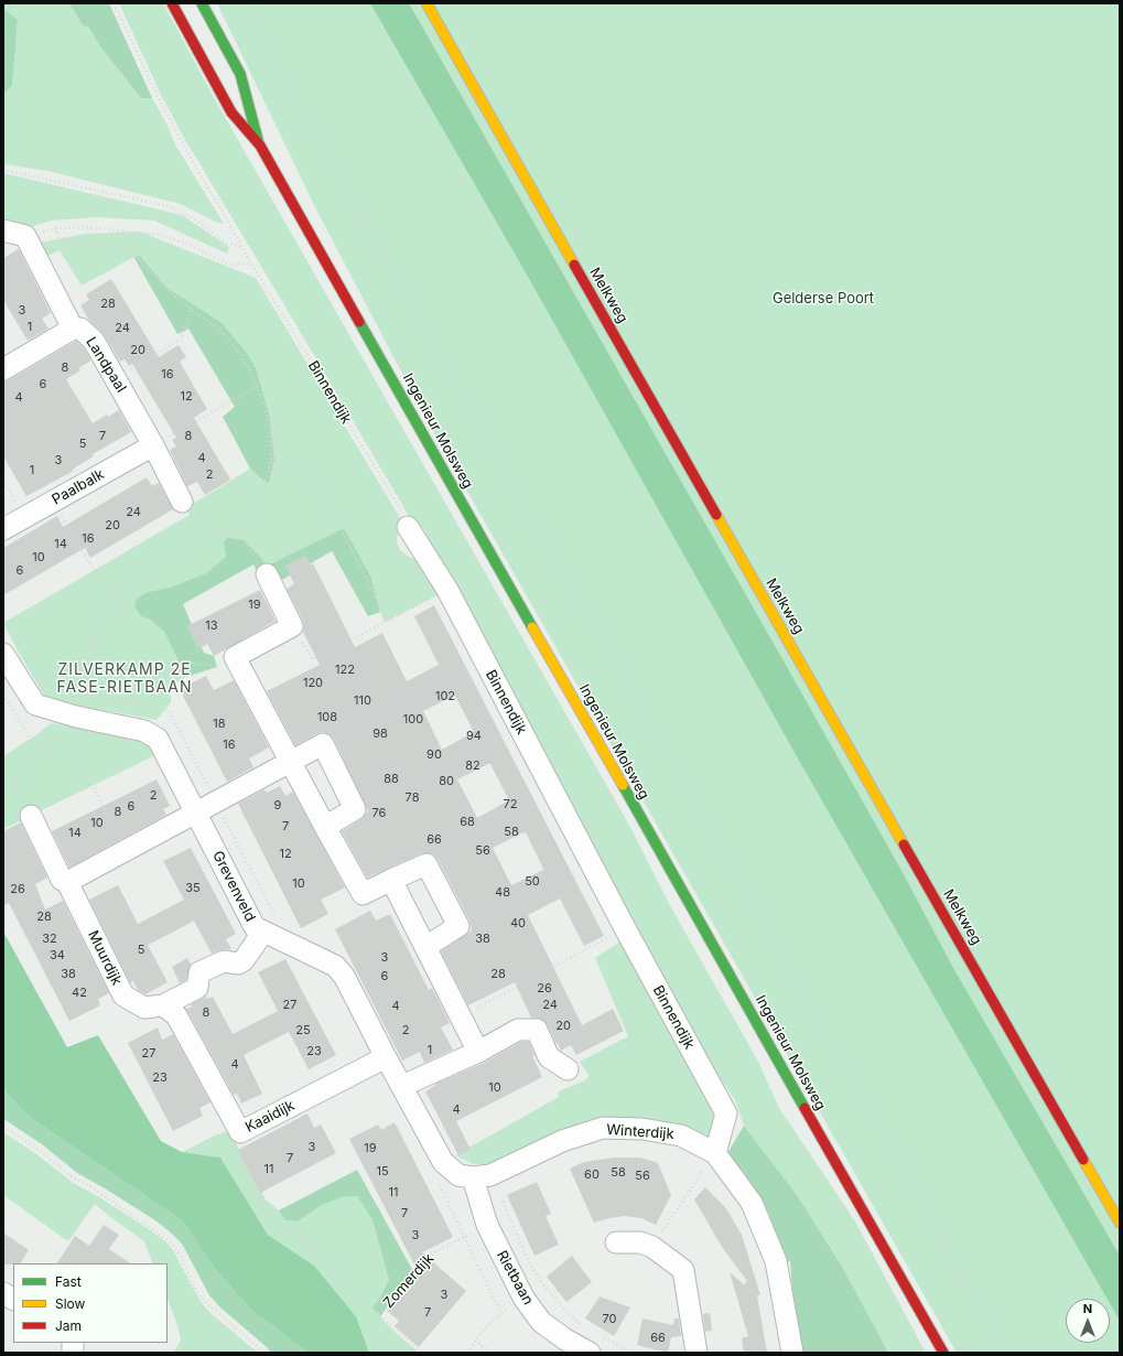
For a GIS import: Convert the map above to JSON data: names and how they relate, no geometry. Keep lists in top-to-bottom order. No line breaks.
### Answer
{"streets":{"main road":["Melkweg","Ingenieur Molsweg"],"street":["Landpaal","Binnendijk","Paalbalk","Grevenveld","Muurdijk","Kaaidijk","Winterdijk","Rietbaan"],"path":["Zomerdijk"]},"crossings":[["Landpaal","Paalbalk"],["Binnendijk","Winterdijk"],["Grevenveld","Kaaidijk"],["Grevenveld","Winterdijk"],["Grevenveld","Rietbaan"],["Muurdijk","Kaaidijk"],["Winterdijk","Rietbaan"],["Rietbaan","Zomerdijk"]],"districts":["ZILVERKAMP 2E FASE-RIETBAAN"],"parks":["Gelderse Poort"],"house_numbers":["28","3","1","24","20","8","16","6","12","4","7","8","5","4","3","1","2","24","20","16","14","10","6","19","13","122","120","102","110","108","100","18","98","94","16","90","82","88","80","2","78","72","9","6","8","76","68","10","7","58","14","66","56","12","50","10","35","26","48","28","40","32","38","5","34","3","38","28","6","26","42","27","24","4","8","20","25","2","1","23","27","4","23","10","4","3","19","7","11","15","58","60","56","11","7","3","3","7","70","66"],"legend":["Fast","Slow","Jam"],"north":"top"}
